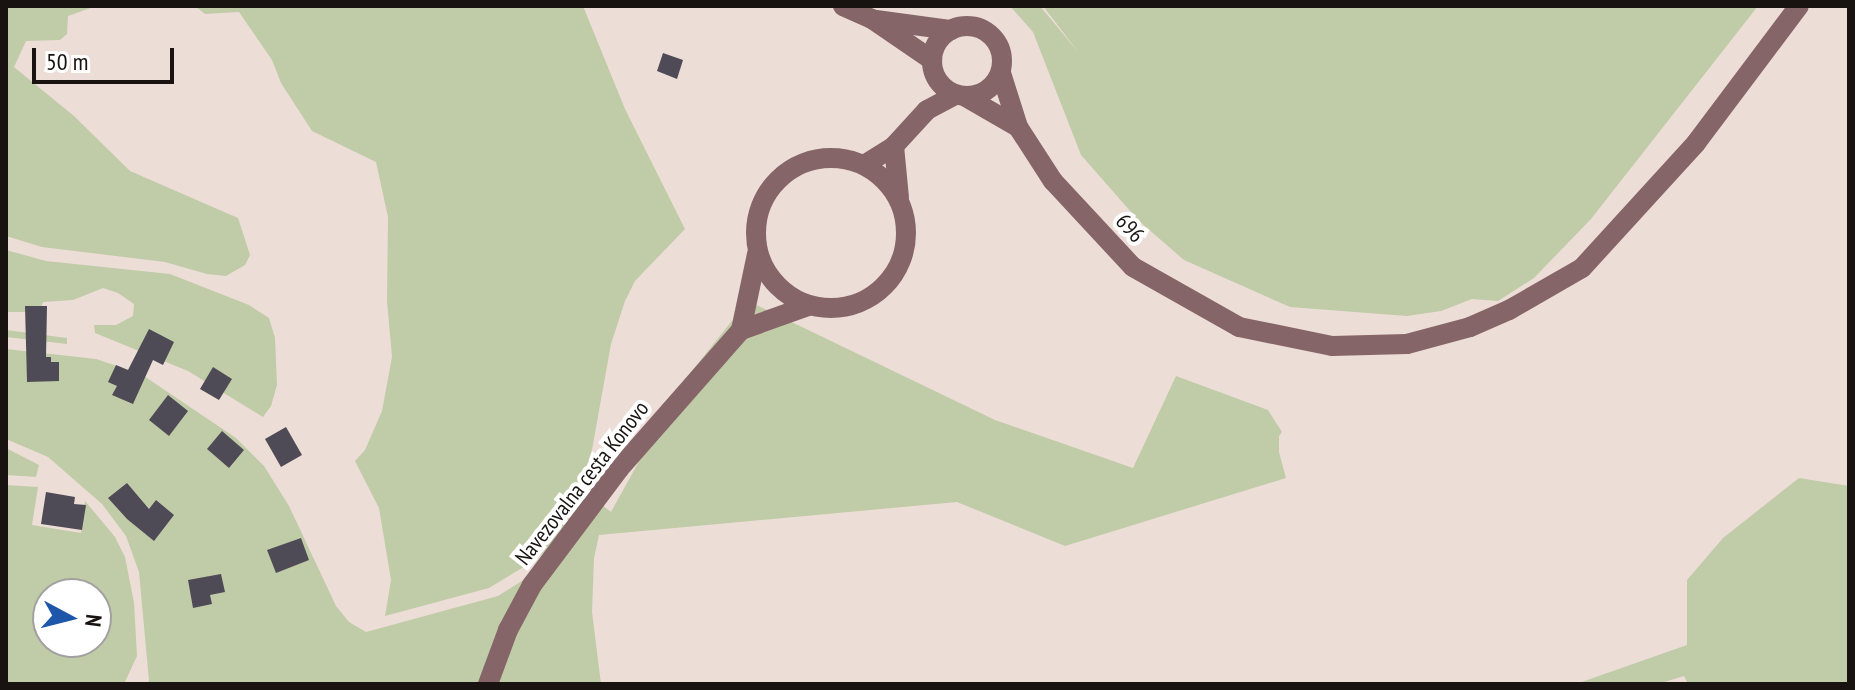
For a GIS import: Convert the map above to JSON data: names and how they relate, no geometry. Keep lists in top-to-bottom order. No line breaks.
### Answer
{"streets":{"main road":["696","Navezovalna cesta Konovo"]},"scale_bar":"50 m","north":"right"}
